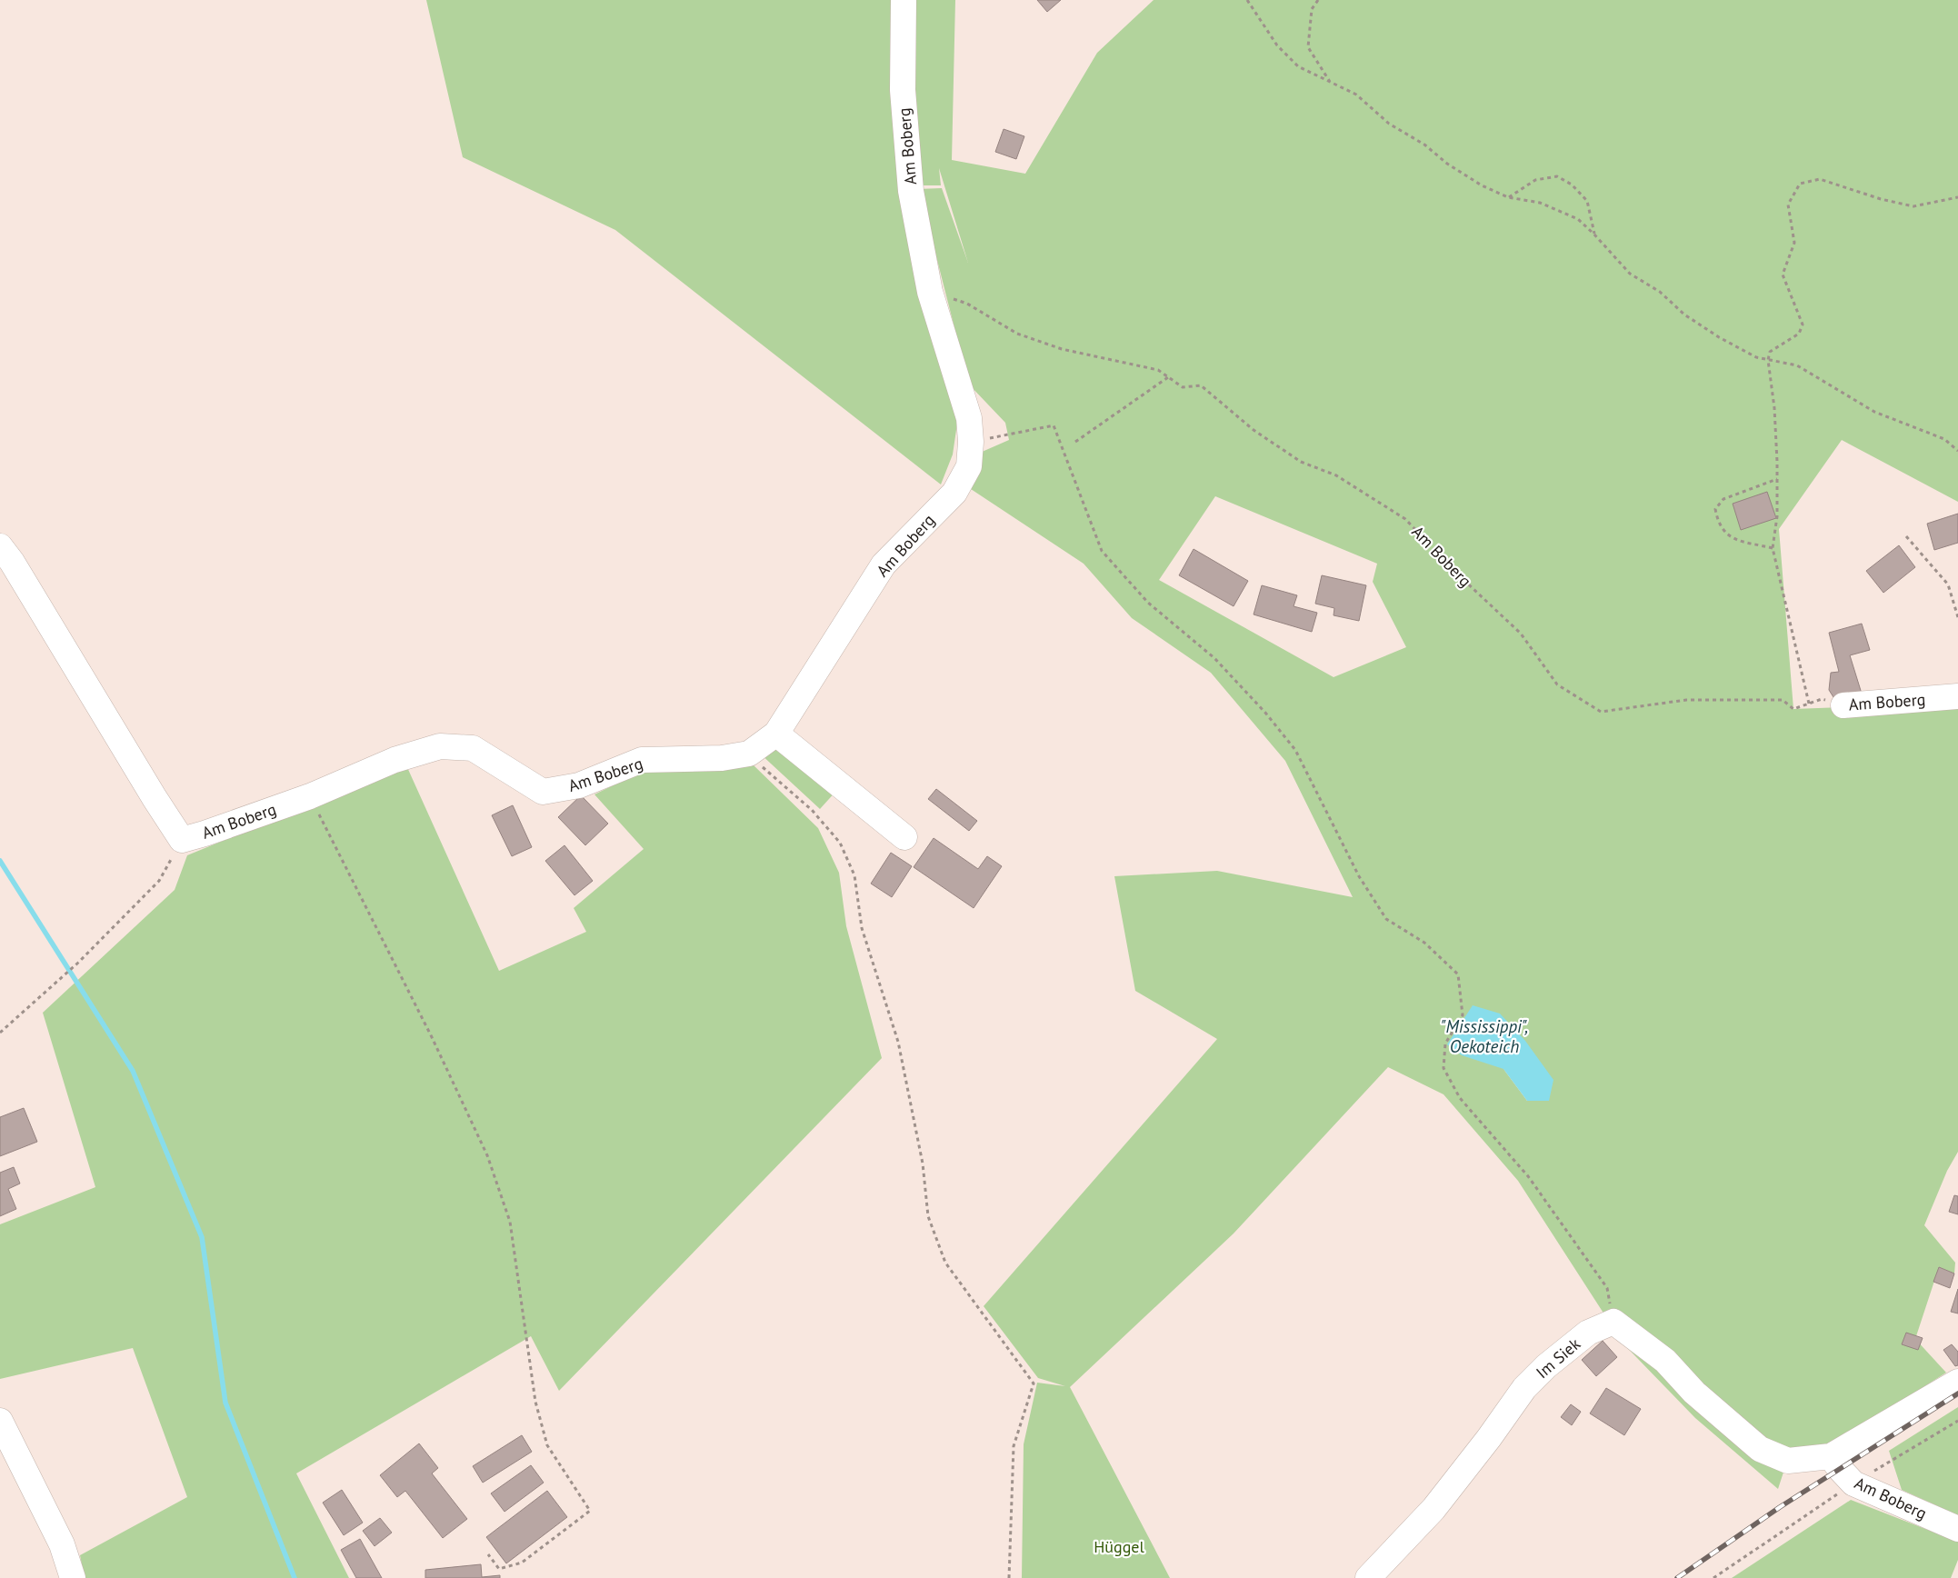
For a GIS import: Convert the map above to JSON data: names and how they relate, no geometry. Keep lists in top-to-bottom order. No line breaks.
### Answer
{"streets":{"street":["Am Boberg","Im Siek"]},"water":["\"Mississippi\", Oekoteich"],"parks":["Hüggel"]}
